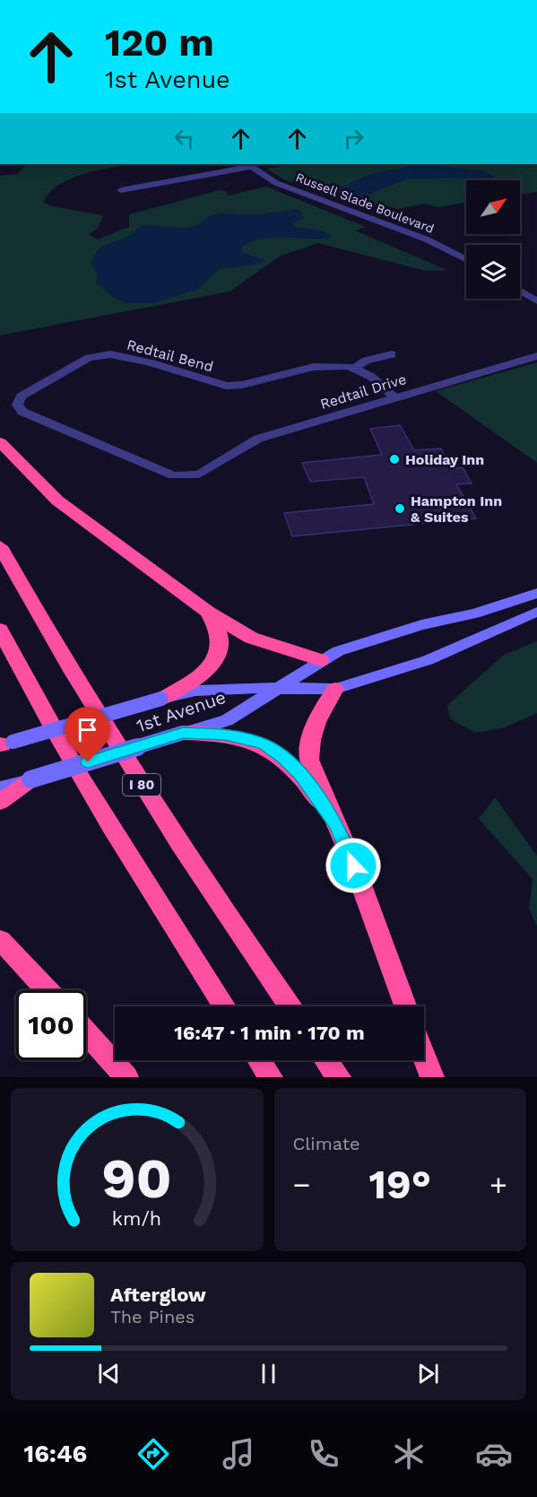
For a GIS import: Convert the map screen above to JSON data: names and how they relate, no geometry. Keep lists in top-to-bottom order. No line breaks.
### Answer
{"streets":{"highway":["I 80"],"main road":["1st Avenue"],"street":["Russell Slade Boulevard","Redtail Bend","Redtail Drive"]},"crossings":[["Redtail Bend","Redtail Drive"]],"places":["Holiday Inn","Hampton Inn & Suites"],"north":"top right","page":{"turn":["120 m","1st Avenue"],"limit":"100","trip":"16:47 · 1 min · 170 m","tile":"Climate","heat":["−","19°","+"],"song":["Afterglow","The Pines"],"tabs":"16:46","gauge":["90","km/h"]}}
